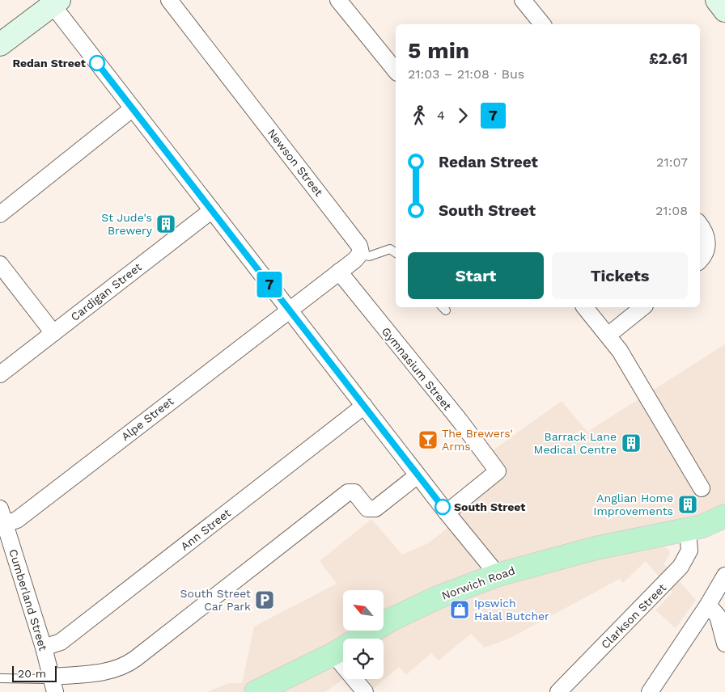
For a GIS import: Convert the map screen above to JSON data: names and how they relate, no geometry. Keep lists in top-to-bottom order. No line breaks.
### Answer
{"streets":{"main road":["Norwich Road"],"street":["Newson Street","Cardigan Street","Gymnasium Street","Alpe Street","Ann Street","Cumberland Street","Clarkson Street"]},"crossings":[["Alpe Street","Cumberland Street"],["Ann Street","Cumberland Street"],["Norwich Road","Clarkson Street"]],"places":{"other":["Redan Street","South Street"],"building":["St Jude's Brewery","Barrack Lane Medical Centre","Anglian Home Improvements"],"bar":["The Brewers' Arms"],"parking":["South Street Car Park"],"shop":["Ipswich Halal Butcher"]},"lines":["bus line 7"],"scale_bar":"20 m","north":"top left","page":{"on_map":"7","heading":["5 min","21:03 – 21:08 · Bus","£2.61"],"legs":["4","7"],"list":[{"name":"Redan Street","value":"21:07"},{"name":"South Street","value":"21:08"}],"buttons":["Start","Tickets"],"scale":"20 m"}}
